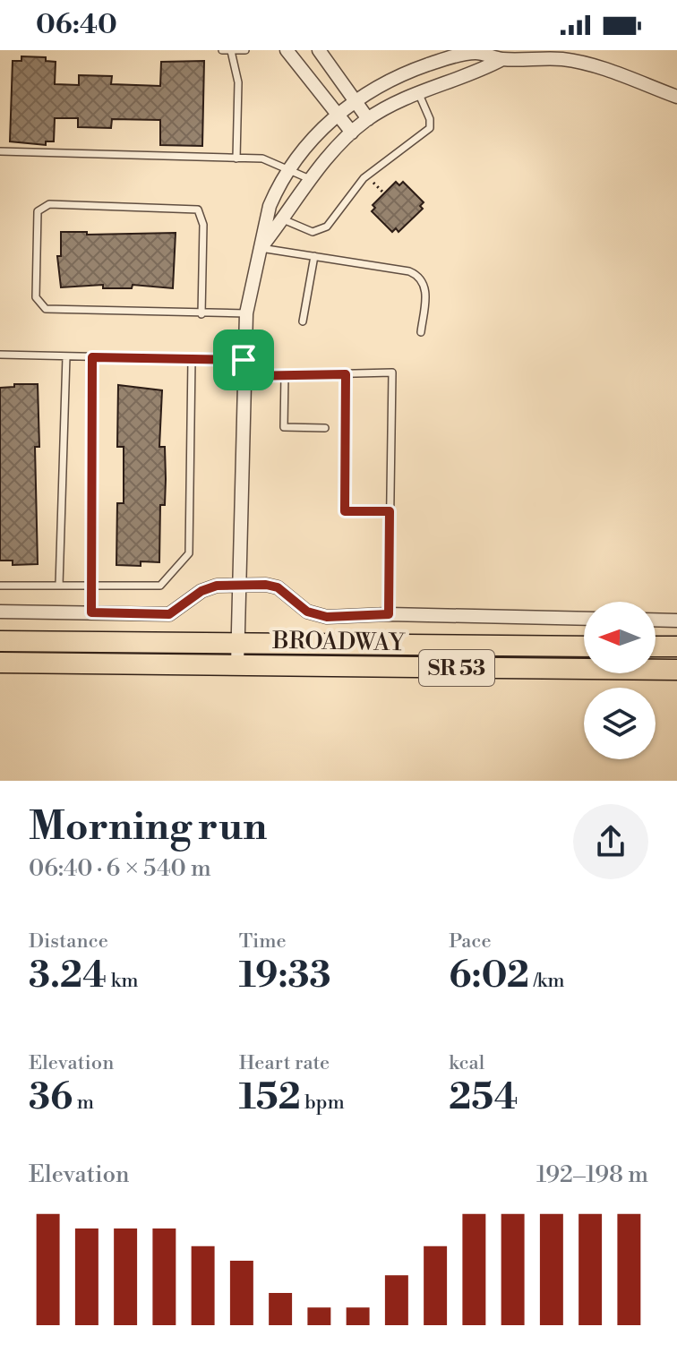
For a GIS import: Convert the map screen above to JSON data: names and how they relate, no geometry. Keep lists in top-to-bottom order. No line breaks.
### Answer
{"streets":{"main road":["BROADWAY","SR 53"]},"north":"left","page":{"status":"06:40","heading":["Morning run","06:40 · 6 × 540 m"],"stats":[["Distance","3.24 km"],["Time","19:33"],["Pace","6:02 /km"],["Elevation","36 m"],["Heart rate","152 bpm"],["kcal","254"]],"chart":["Elevation","192–198 m"]}}
